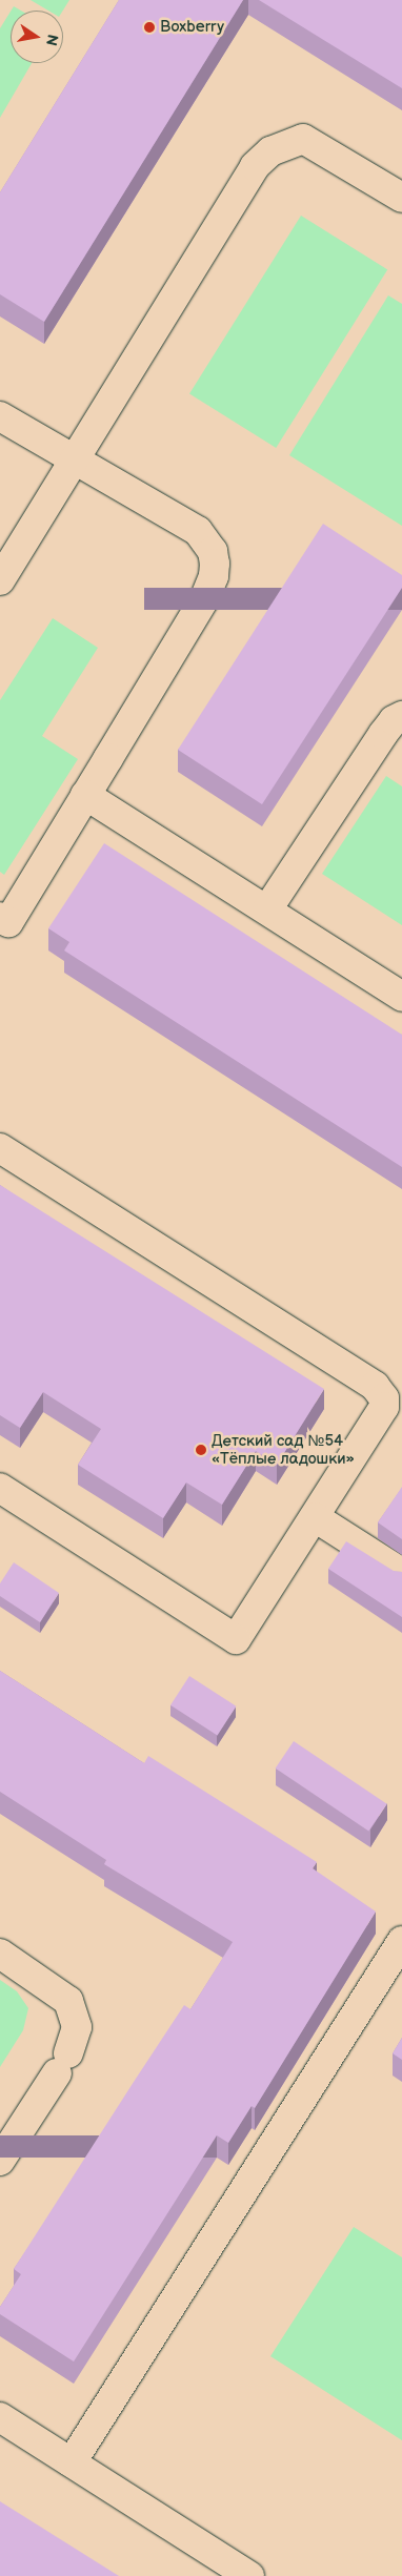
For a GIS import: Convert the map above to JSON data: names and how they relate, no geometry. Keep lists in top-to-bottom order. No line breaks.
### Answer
{"places":["Boxberry","Детский сад №54 «Тёплые ладошки»"],"north":"right"}
